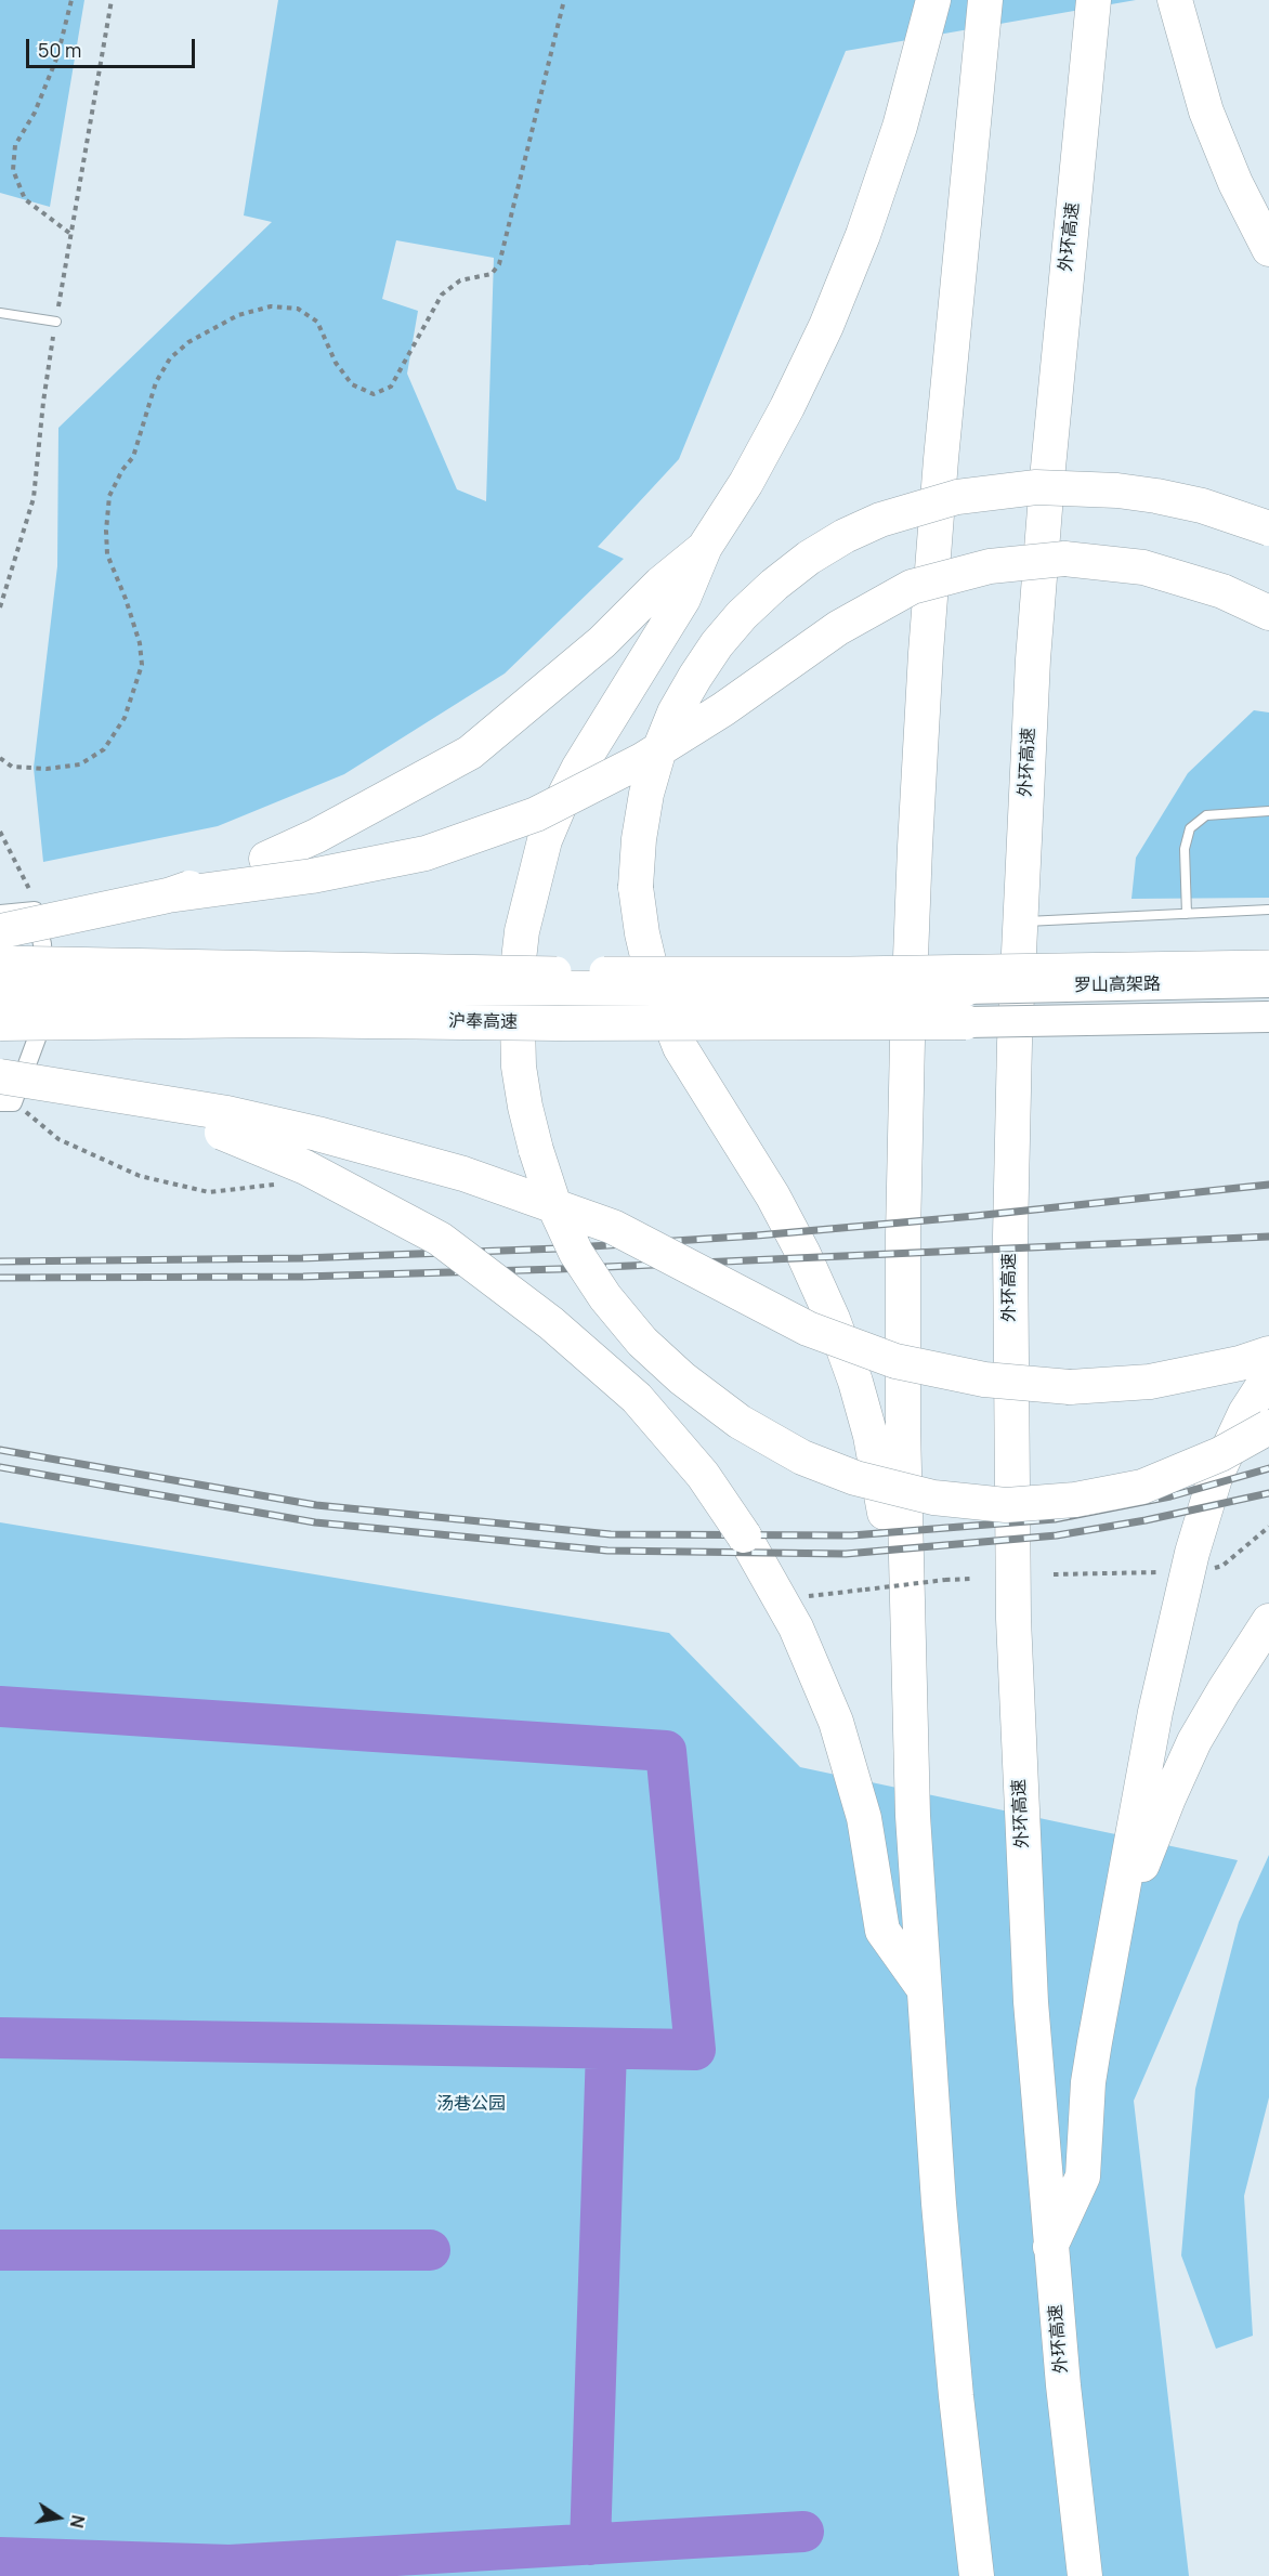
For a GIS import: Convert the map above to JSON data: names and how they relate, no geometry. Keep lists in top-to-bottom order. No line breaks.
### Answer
{"streets":{"highway":["外环高速","罗山高架路","沪奉高速"]},"crossings":[["罗山高架路","沪奉高速"]],"parks":["汤巷公园"],"scale_bar":"50 m","north":"right"}
